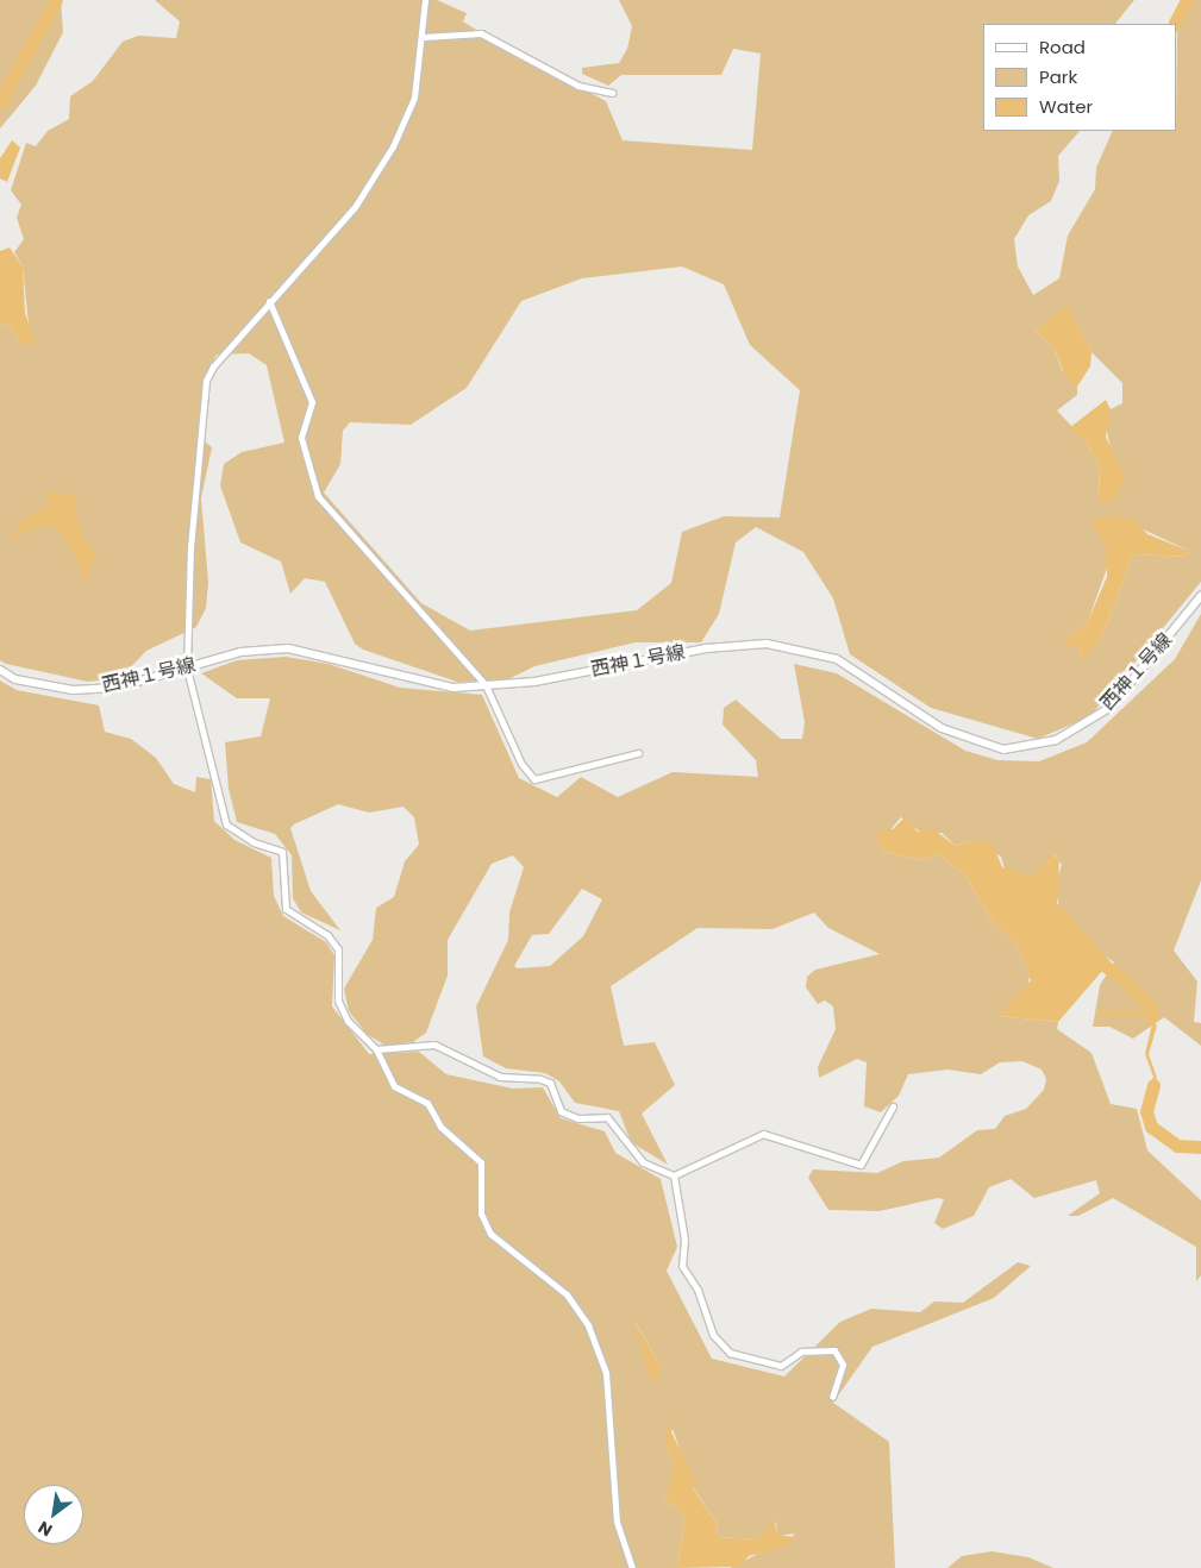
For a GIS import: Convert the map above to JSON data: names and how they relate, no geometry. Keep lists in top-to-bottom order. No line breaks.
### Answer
{"streets":{"street":["西神１号線"]},"legend":["Road","Park","Water"],"north":"bottom left"}
